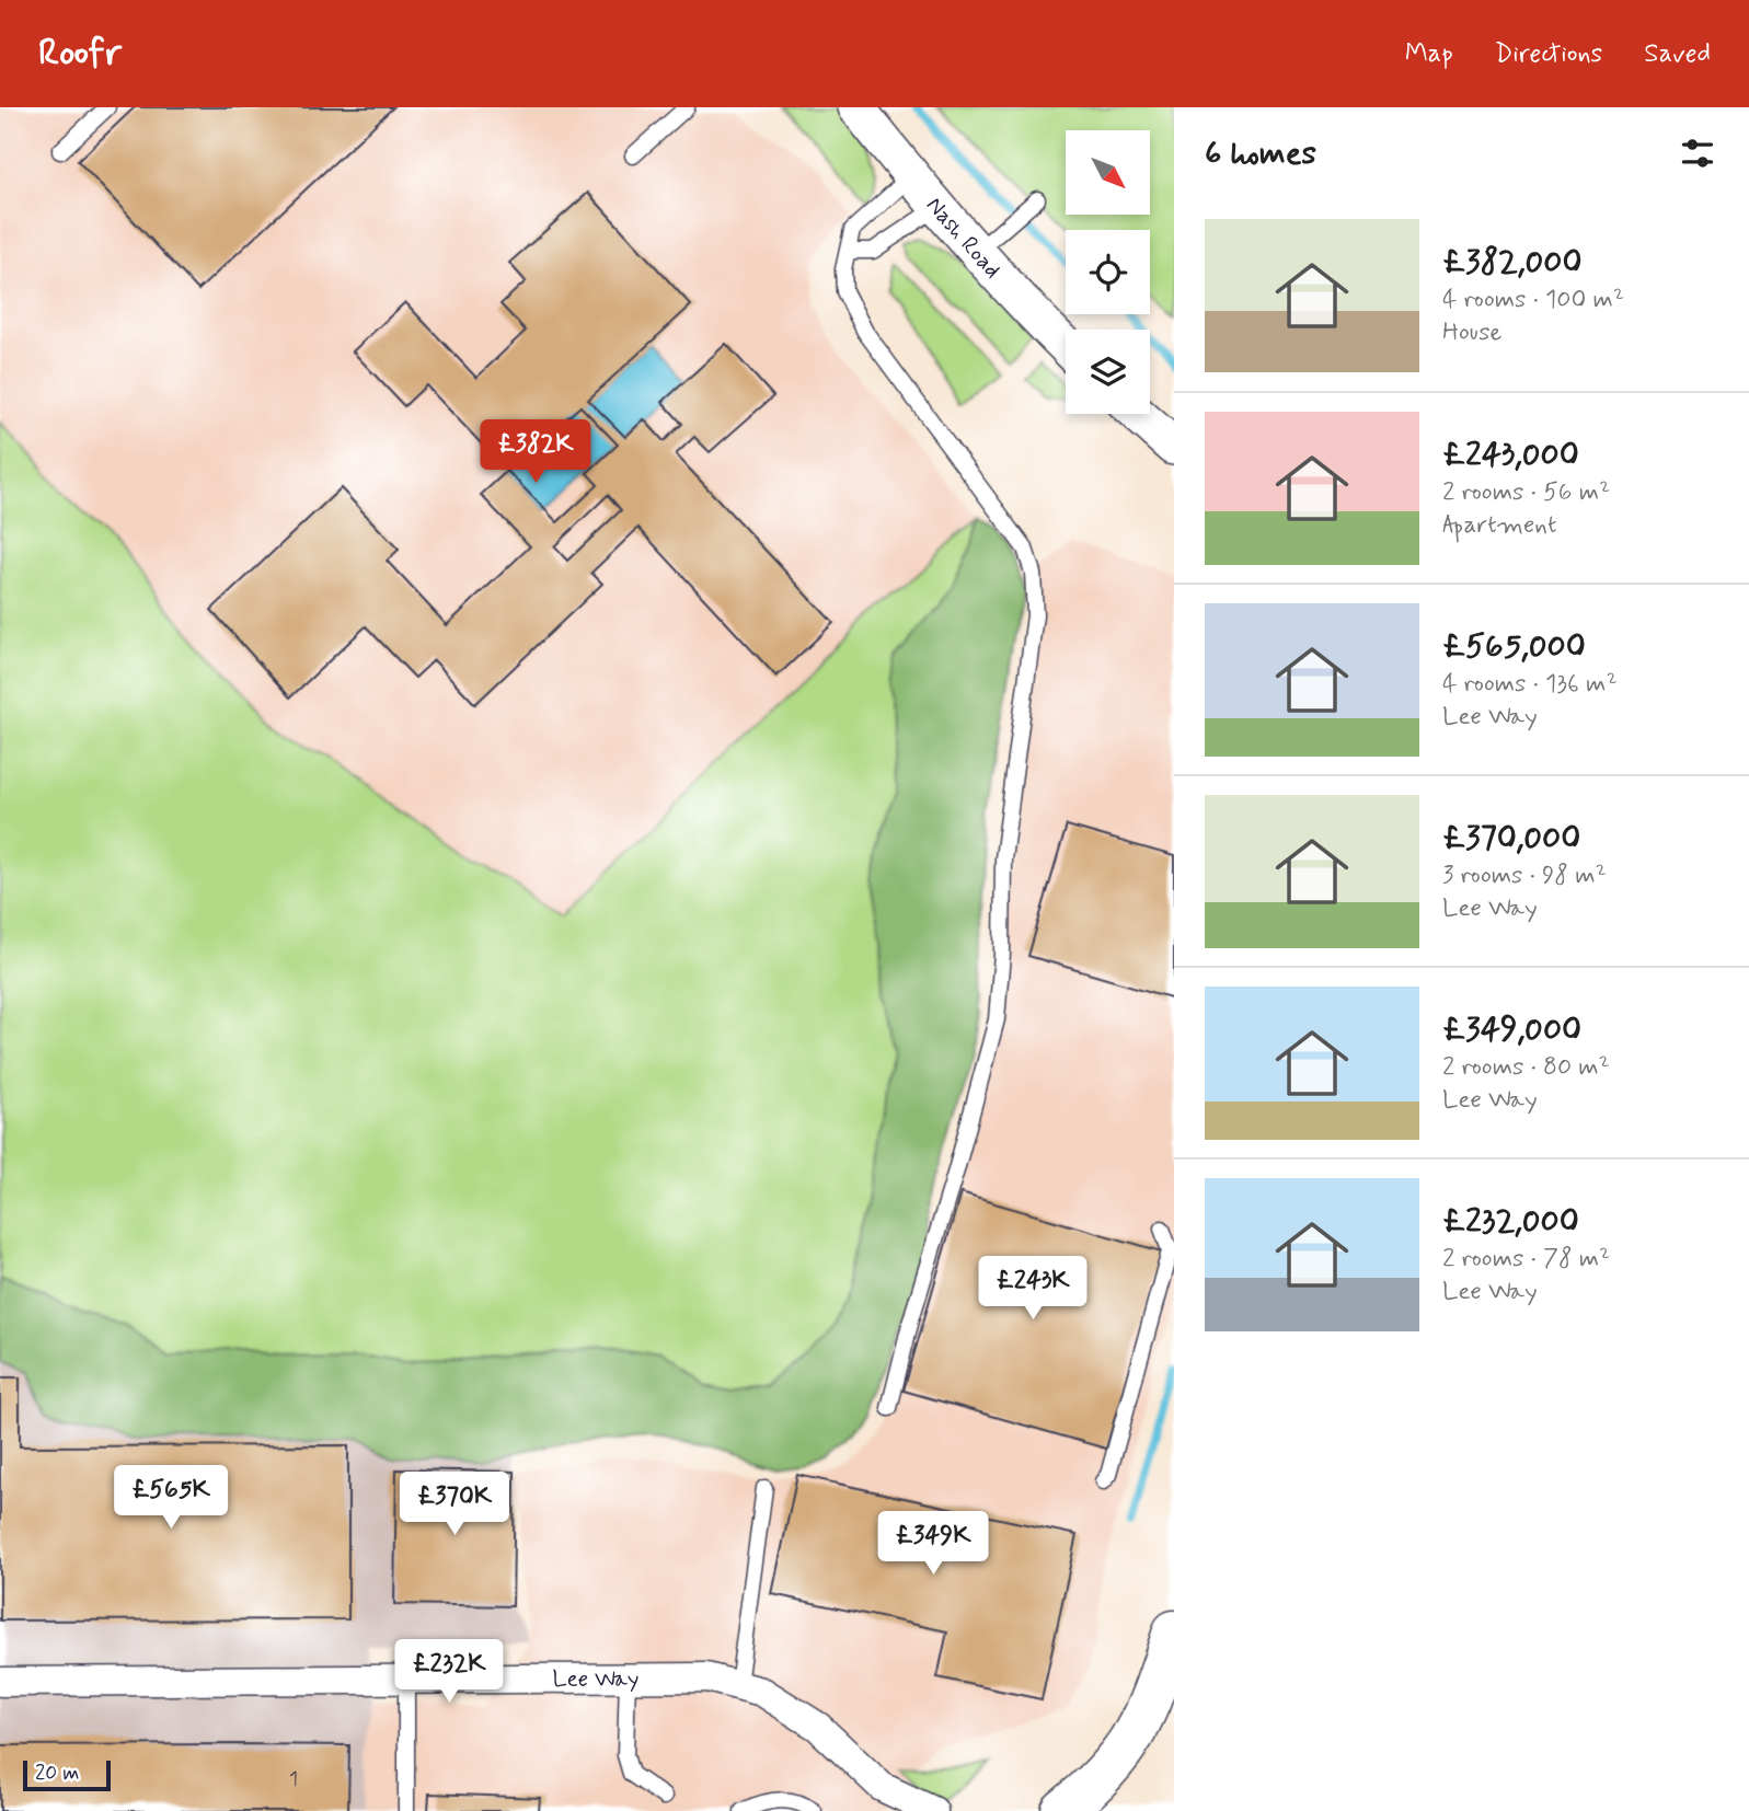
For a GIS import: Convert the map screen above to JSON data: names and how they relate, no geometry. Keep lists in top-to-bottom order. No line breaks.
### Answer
{"streets":{"street":["Nash Road","Lee Way"]},"house_numbers":["1"],"scale_bar":"20 m","north":"bottom right","page":{"header":"Roofr","nav":["Map","Directions","Saved"],"heading":"6 homes","list":[{"name":"£382,000","note":"4 rooms · 100 m² · House"},{"name":"£243,000","note":"2 rooms · 56 m² · Apartment"},{"name":"£565,000","note":"4 rooms · 136 m² · Lee Way"},{"name":"£370,000","note":"3 rooms · 98 m² · Lee Way"},{"name":"£349,000","note":"2 rooms · 80 m² · Lee Way"},{"name":"£232,000","note":"2 rooms · 78 m² · Lee Way"}],"price":["£382K","£243K","£565K","£370K","£349K","£232K"],"scale":"20 m"}}
